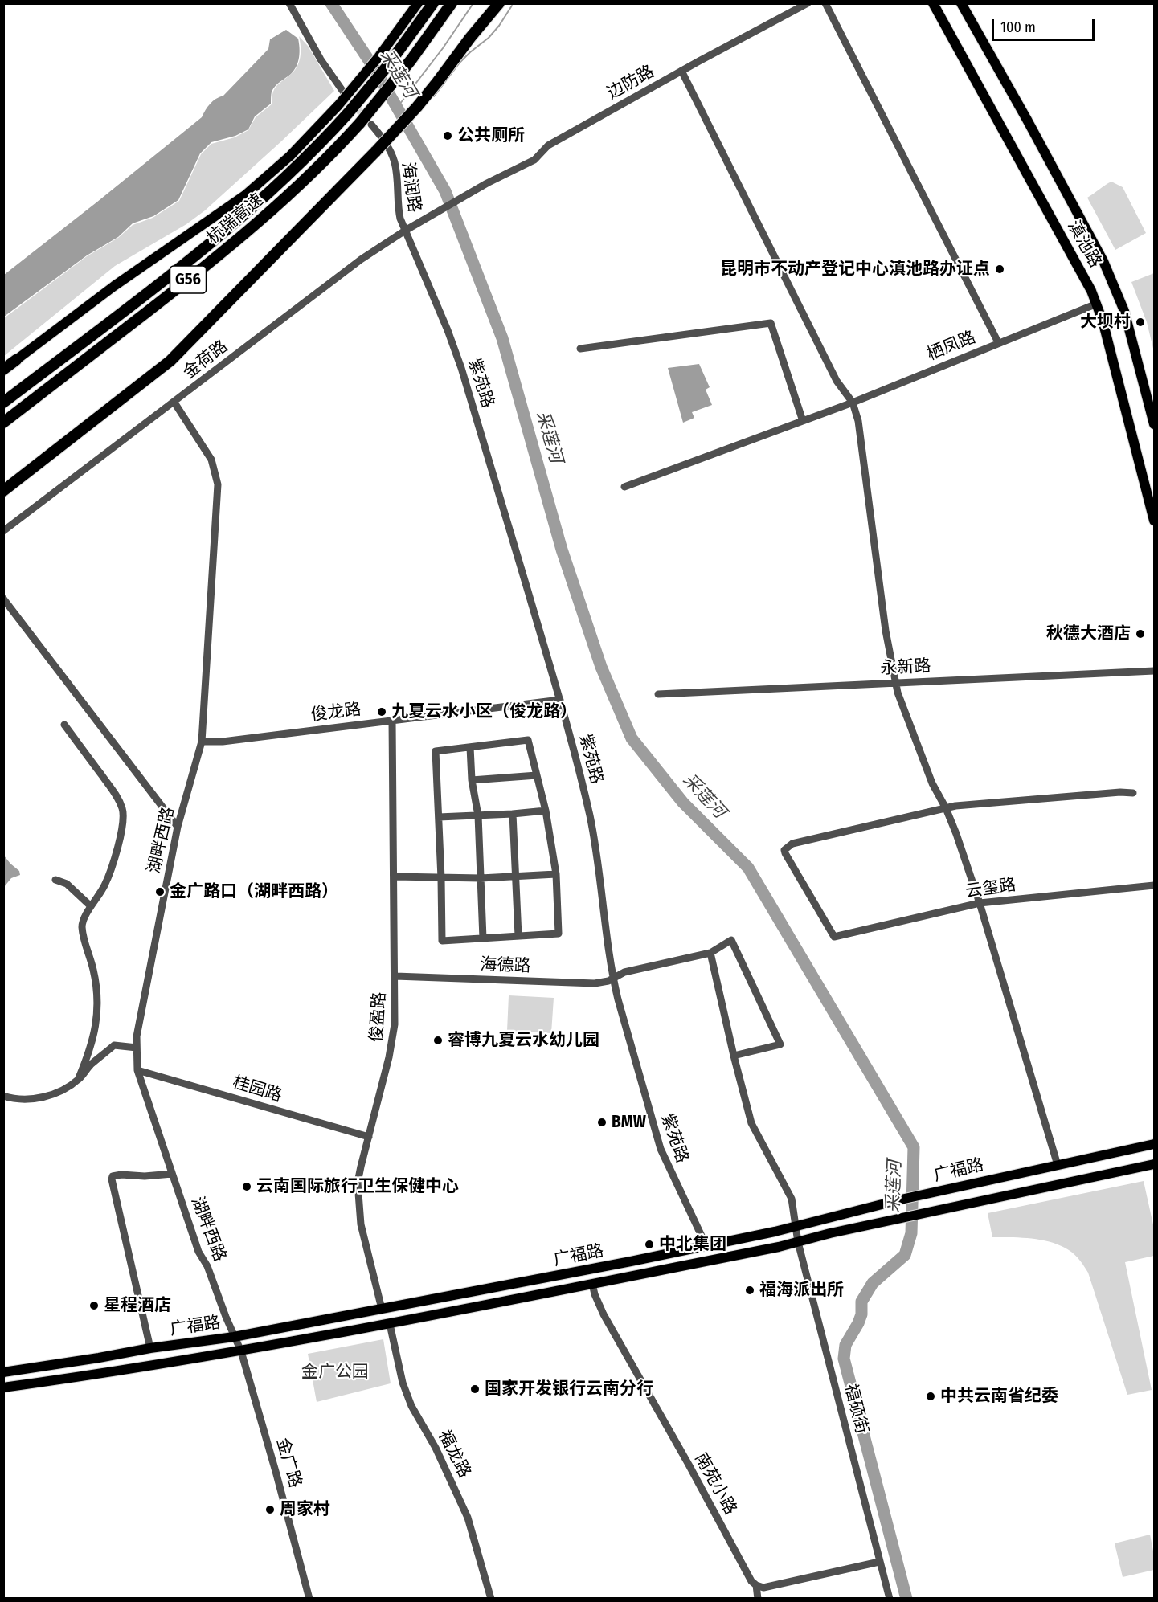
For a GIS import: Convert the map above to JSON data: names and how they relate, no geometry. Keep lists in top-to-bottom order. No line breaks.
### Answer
{"streets":{"highway":["杭瑞高速","G56"],"main road":["滇池路","广福路"],"street":["边防路","海润路","栖凤路","金荷路","紫苑路","永新路","俊龙路","湖畔西路","云玺路","海德路","俊盈路","桂园路","福硕街","福龙路","金广路","南苑小路"]},"crossings":[["边防路","金荷路"],["海润路","金荷路"],["海润路","紫苑路"],["滇池路","栖凤路"],["金荷路","紫苑路"],["金荷路","湖畔西路"],["紫苑路","俊龙路"],["紫苑路","海德路"],["紫苑路","广福路"],["俊龙路","湖畔西路"],["俊龙路","俊盈路"],["湖畔西路","桂园路"],["湖畔西路","广福路"],["湖畔西路","金广路"],["海德路","俊盈路"],["海德路","福硕街"],["俊盈路","桂园路"],["俊盈路","广福路"],["广福路","福硕街"],["广福路","福龙路"],["广福路","金广路"],["广福路","南苑小路"]],"water":["采莲河"],"parks":["金广公园"],"places":["公共厕所","昆明市不动产登记中心滇池路办证点","大坝村","秋德大酒店","九夏云水小区（俊龙路）","金广路口（湖畔西路）","睿博九夏云水幼儿园","BMW","云南国际旅行卫生保健中心","中北集团","福海派出所","星程酒店","国家开发银行云南分行","中共云南省纪委","周家村"],"scale_bar":"100 m"}
